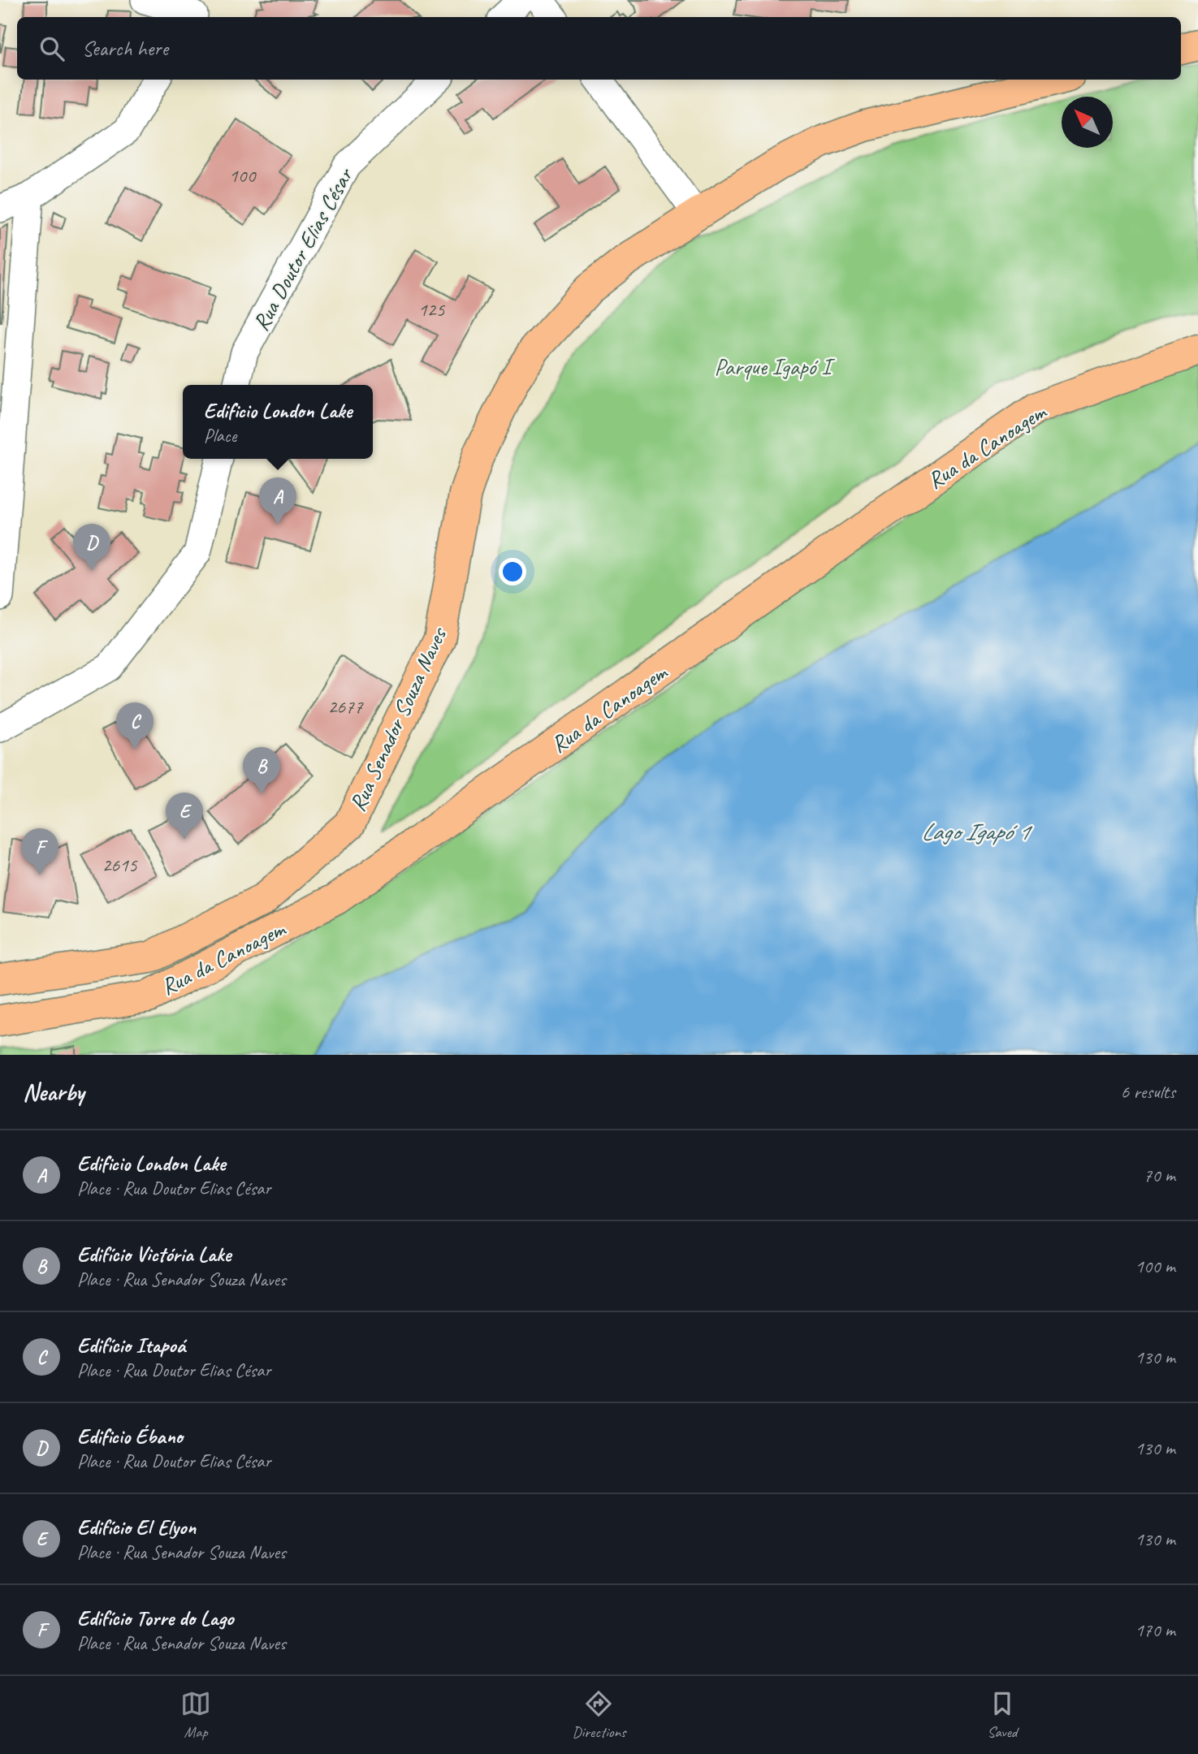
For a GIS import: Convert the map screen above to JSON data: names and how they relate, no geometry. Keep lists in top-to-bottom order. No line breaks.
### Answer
{"streets":{"main road":["Rua da Canoagem","Rua Senador Souza Naves"],"street":["Rua Doutor Elias César"]},"water":["Lago Igapó 1"],"parks":["Parque Igapó I"],"house_numbers":["100","125","2677","2615"],"north":"top left","page":{"search":"Search here","popup":["Edificio London Lake","Place"],"pins":["A","D","C","B","E","F"],"heading":["Nearby","6 results"],"list":[{"mark":"A","name":"Edificio London Lake","note":"Place · Rua Doutor Elias César","value":"70 m"},{"mark":"B","name":"Edifício Victória Lake","note":"Place · Rua Senador Souza Naves","value":"100 m"},{"mark":"C","name":"Edifício Itapoá","note":"Place · Rua Doutor Elias César","value":"130 m"},{"mark":"D","name":"Edificio Ébano","note":"Place · Rua Doutor Elias César","value":"130 m"},{"mark":"E","name":"Edifício El Elyon","note":"Place · Rua Senador Souza Naves","value":"130 m"},{"mark":"F","name":"Edifício Torre do Lago","note":"Place · Rua Senador Souza Naves","value":"170 m"}],"nav":["Map","Directions","Saved"]}}
